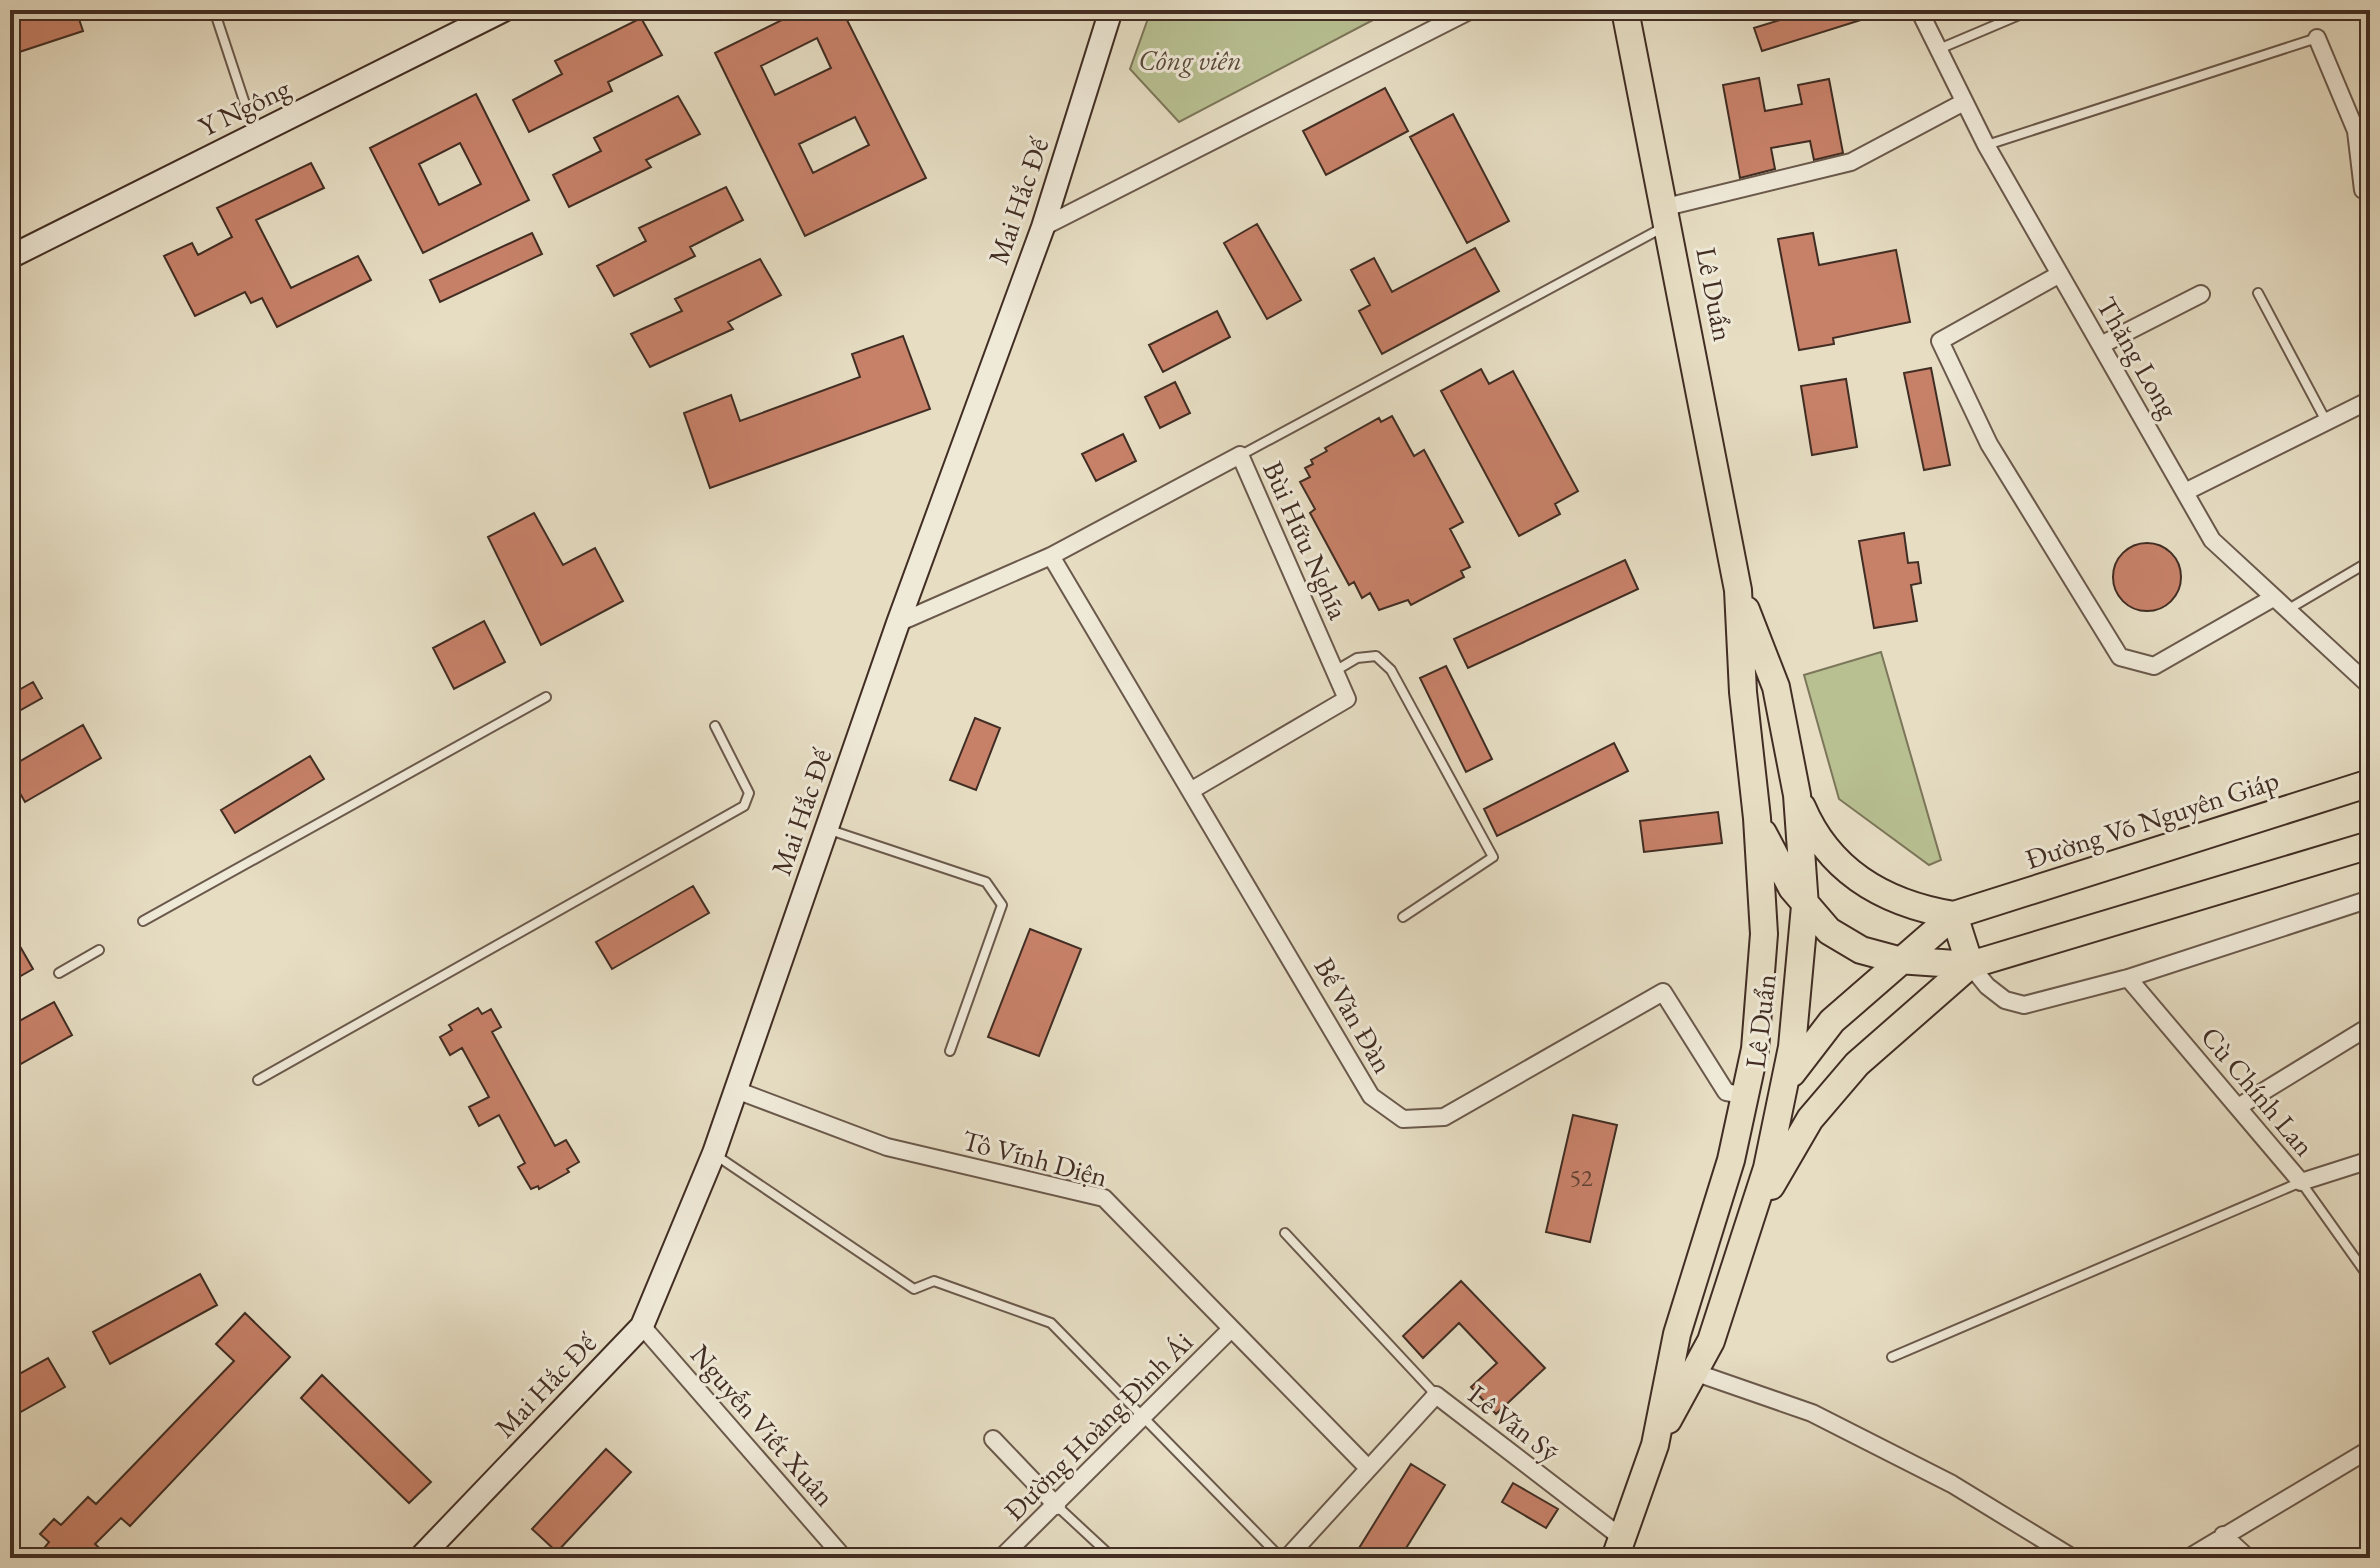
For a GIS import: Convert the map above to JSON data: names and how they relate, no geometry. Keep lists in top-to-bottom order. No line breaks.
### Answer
{"streets":{"main road":["Lê Duẩn","Đường Võ Nguyên Giáp"],"street":["Y Ngông","Mai Hắc Đế","Thăng Long","Bùi Hữu Nghĩa","Bế Văn Đàn","Cù Chính Lan","Tô Vĩnh Diện","Lê Văn Sỹ","Nguyễn Viết Xuân","Đường Hoàng Đình Ái"]},"crossings":[["Mai Hắc Đế","Bùi Hữu Nghĩa"],["Mai Hắc Đế","Tô Vĩnh Diện"],["Mai Hắc Đế","Nguyễn Viết Xuân"],["Lê Duẩn","Bế Văn Đàn"],["Lê Duẩn","Lê Văn Sỹ"],["Bùi Hữu Nghĩa","Bế Văn Đàn"],["Tô Vĩnh Diện","Lê Văn Sỹ"],["Tô Vĩnh Diện","Đường Hoàng Đình Ái"]],"parks":["Công viên"],"house_numbers":["52"]}
